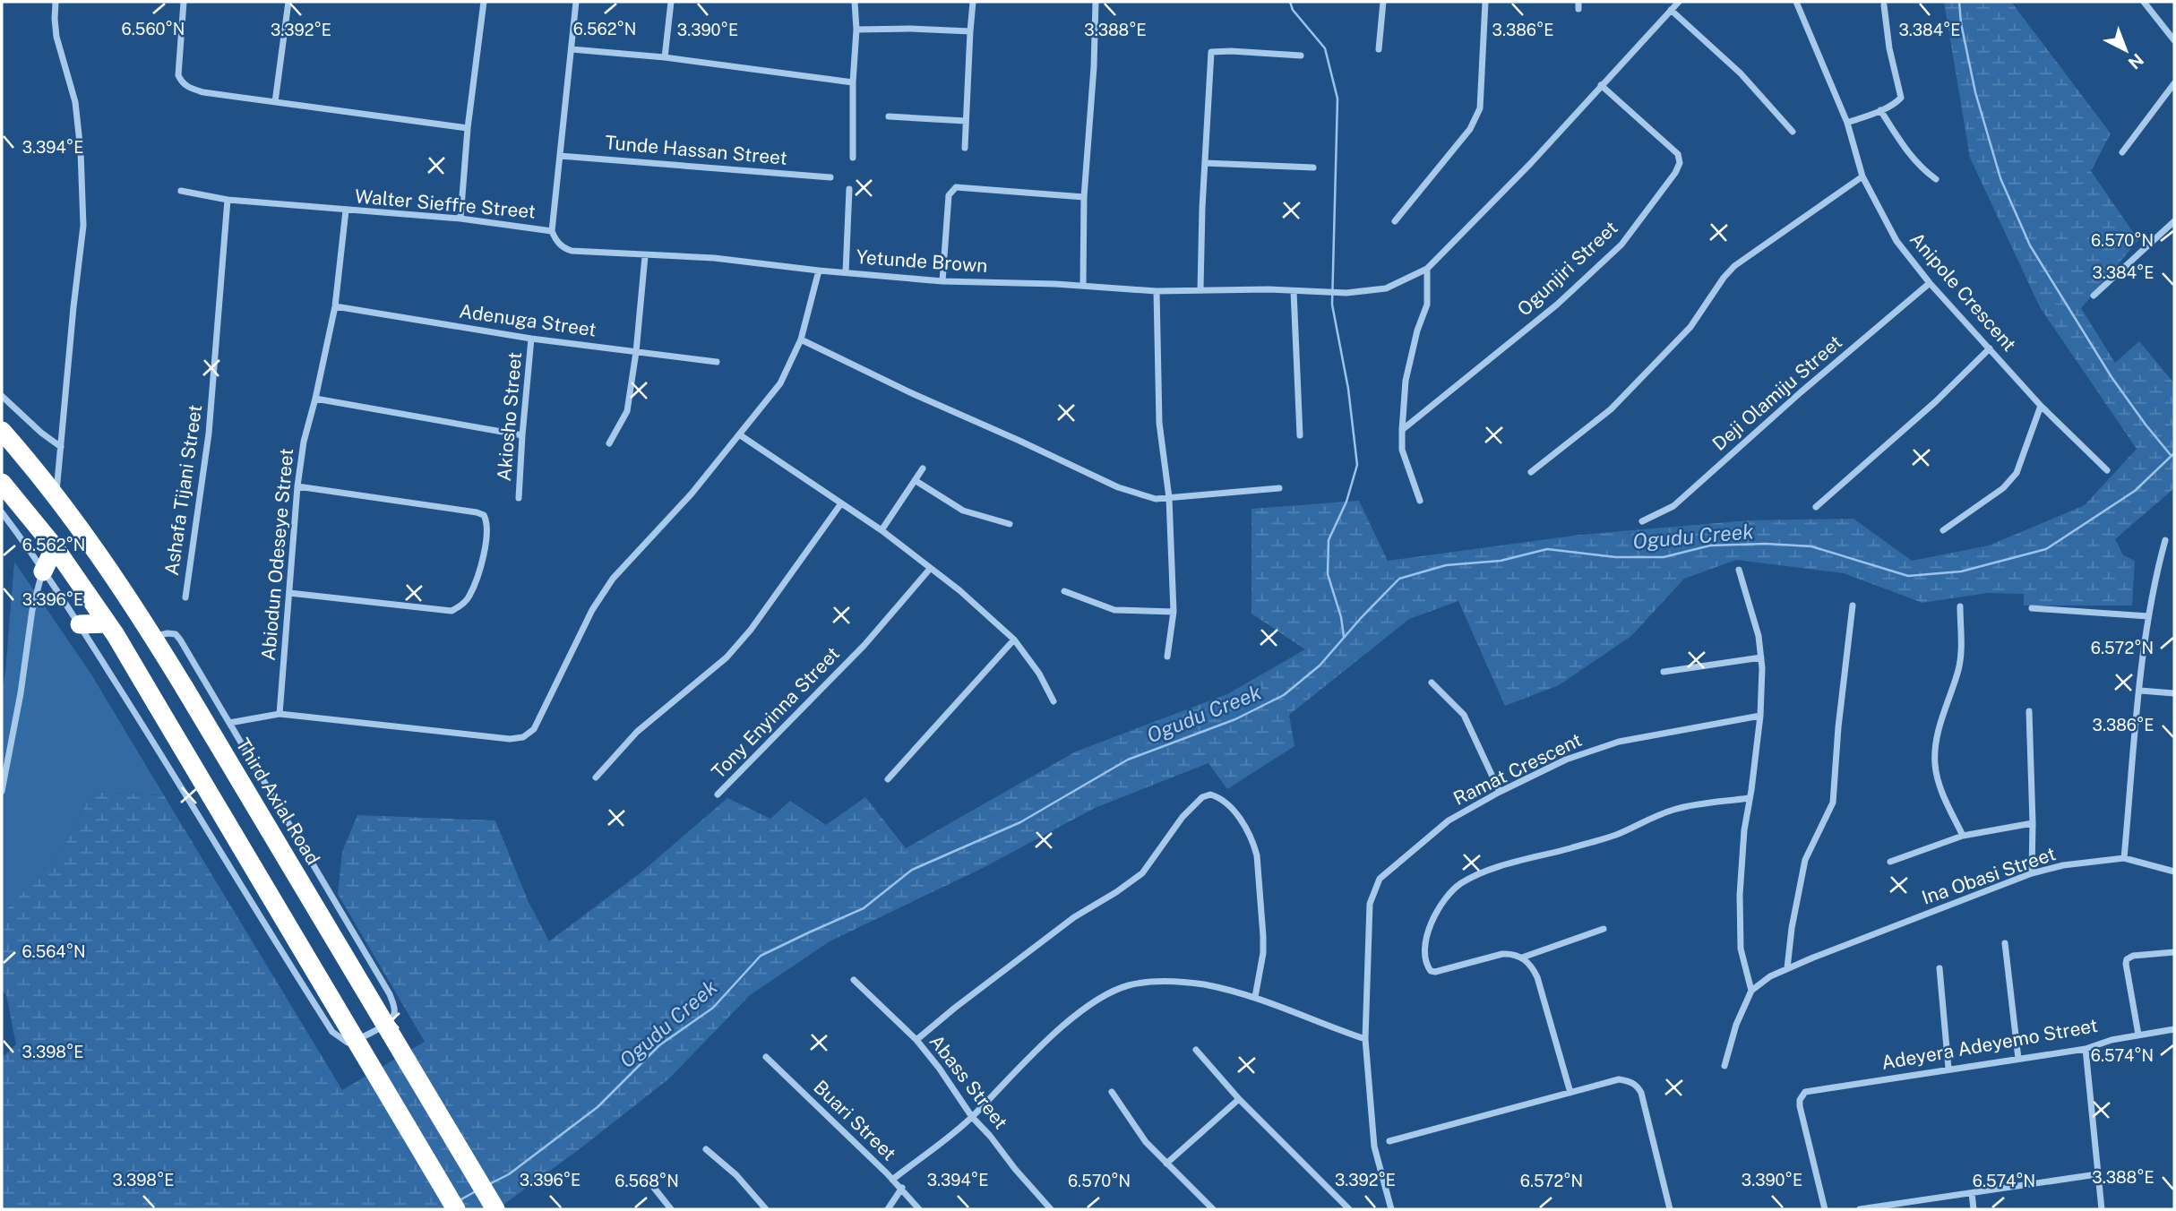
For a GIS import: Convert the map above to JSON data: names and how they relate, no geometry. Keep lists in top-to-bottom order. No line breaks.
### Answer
{"streets":{"highway":["Third Axial Road"],"street":["Tunde Hassan Street","Walter Sieffre Street","Yetunde Brown","Ogunjiri Street","Anipole Crescent","Adenuga Street","Deji Olamiju Street","Akiosho Street","Ashafa Tijani Street","Abiodun Odeseye Street","Tony Enyinna Street","Ramat Crescent","Ina Obasi Street","Adeyera Adeyemo Street","Abass Street","Buari Street"]},"crossings":[["Tunde Hassan Street","Walter Sieffre Street"],["Walter Sieffre Street","Yetunde Brown"],["Walter Sieffre Street","Ashafa Tijani Street"],["Walter Sieffre Street","Abiodun Odeseye Street"],["Yetunde Brown","Ogunjiri Street"],["Anipole Crescent","Deji Olamiju Street"],["Adenuga Street","Akiosho Street"],["Adenuga Street","Abiodun Odeseye Street"]],"water":["Ogudu Creek"],"north":"bottom right","coordinates":["6.560°N","6.562°N","3.392°E","3.390°E","3.388°E","3.386°E","3.384°E","3.394°E","6.570°N","3.396°E","6.572°N","6.564°N","3.398°E","6.574°N","6.568°N"]}
